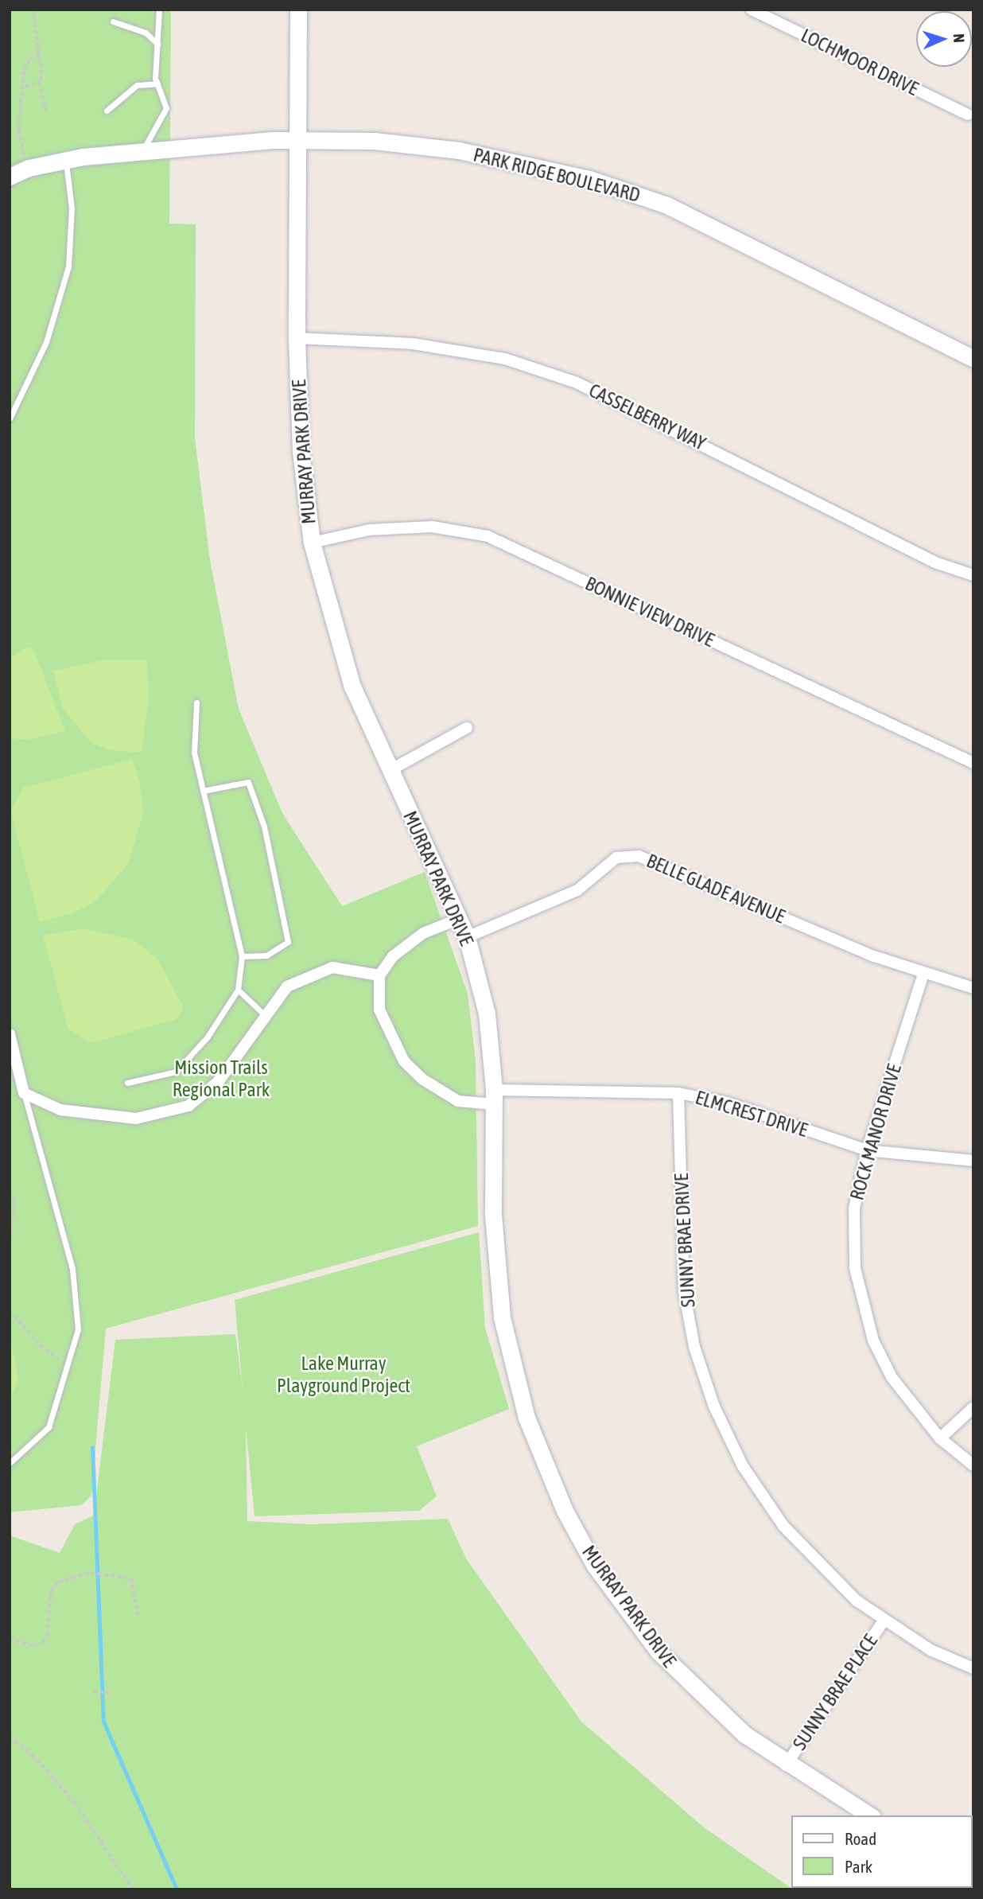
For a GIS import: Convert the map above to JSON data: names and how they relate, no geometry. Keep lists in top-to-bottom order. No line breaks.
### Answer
{"streets":{"street":["LOCHMOOR DRIVE","PARK RIDGE BOULEVARD","CASSELBERRY WAY","MURRAY PARK DRIVE","BONNIE VIEW DRIVE","BELLE GLADE AVENUE","ELMCREST DRIVE","ROCK MANOR DRIVE","SUNNY BRAE DRIVE","SUNNY BRAE PLACE"]},"crossings":[["PARK RIDGE BOULEVARD","MURRAY PARK DRIVE"],["CASSELBERRY WAY","MURRAY PARK DRIVE"],["MURRAY PARK DRIVE","BONNIE VIEW DRIVE"],["MURRAY PARK DRIVE","BELLE GLADE AVENUE"],["MURRAY PARK DRIVE","ELMCREST DRIVE"],["MURRAY PARK DRIVE","SUNNY BRAE PLACE"],["BELLE GLADE AVENUE","ROCK MANOR DRIVE"],["ELMCREST DRIVE","ROCK MANOR DRIVE"],["ELMCREST DRIVE","SUNNY BRAE DRIVE"],["SUNNY BRAE DRIVE","SUNNY BRAE PLACE"]],"parks":["Mission Trails Regional Park","Lake Murray Playground Project"],"legend":["Road","Park"],"north":"right"}
